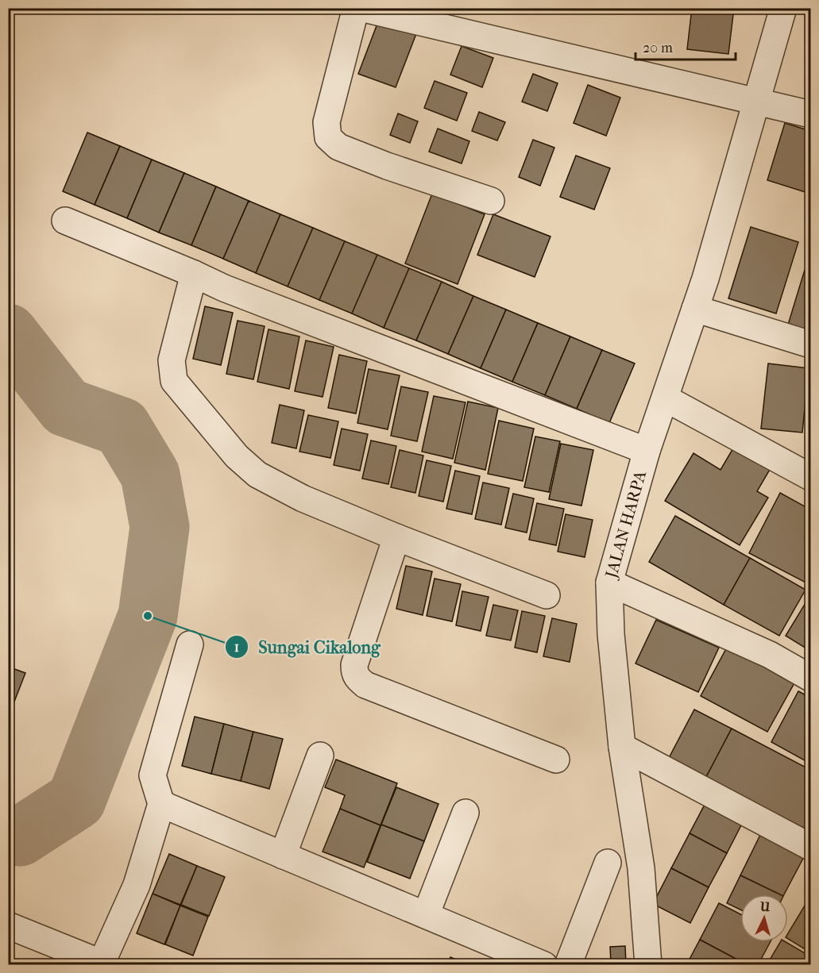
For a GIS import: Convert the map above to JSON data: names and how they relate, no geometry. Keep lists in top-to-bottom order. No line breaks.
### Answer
{"streets":{"street":["JALAN HARPA"]},"places":["Sungai Cikalong"],"scale_bar":"20 m","north":"top"}
